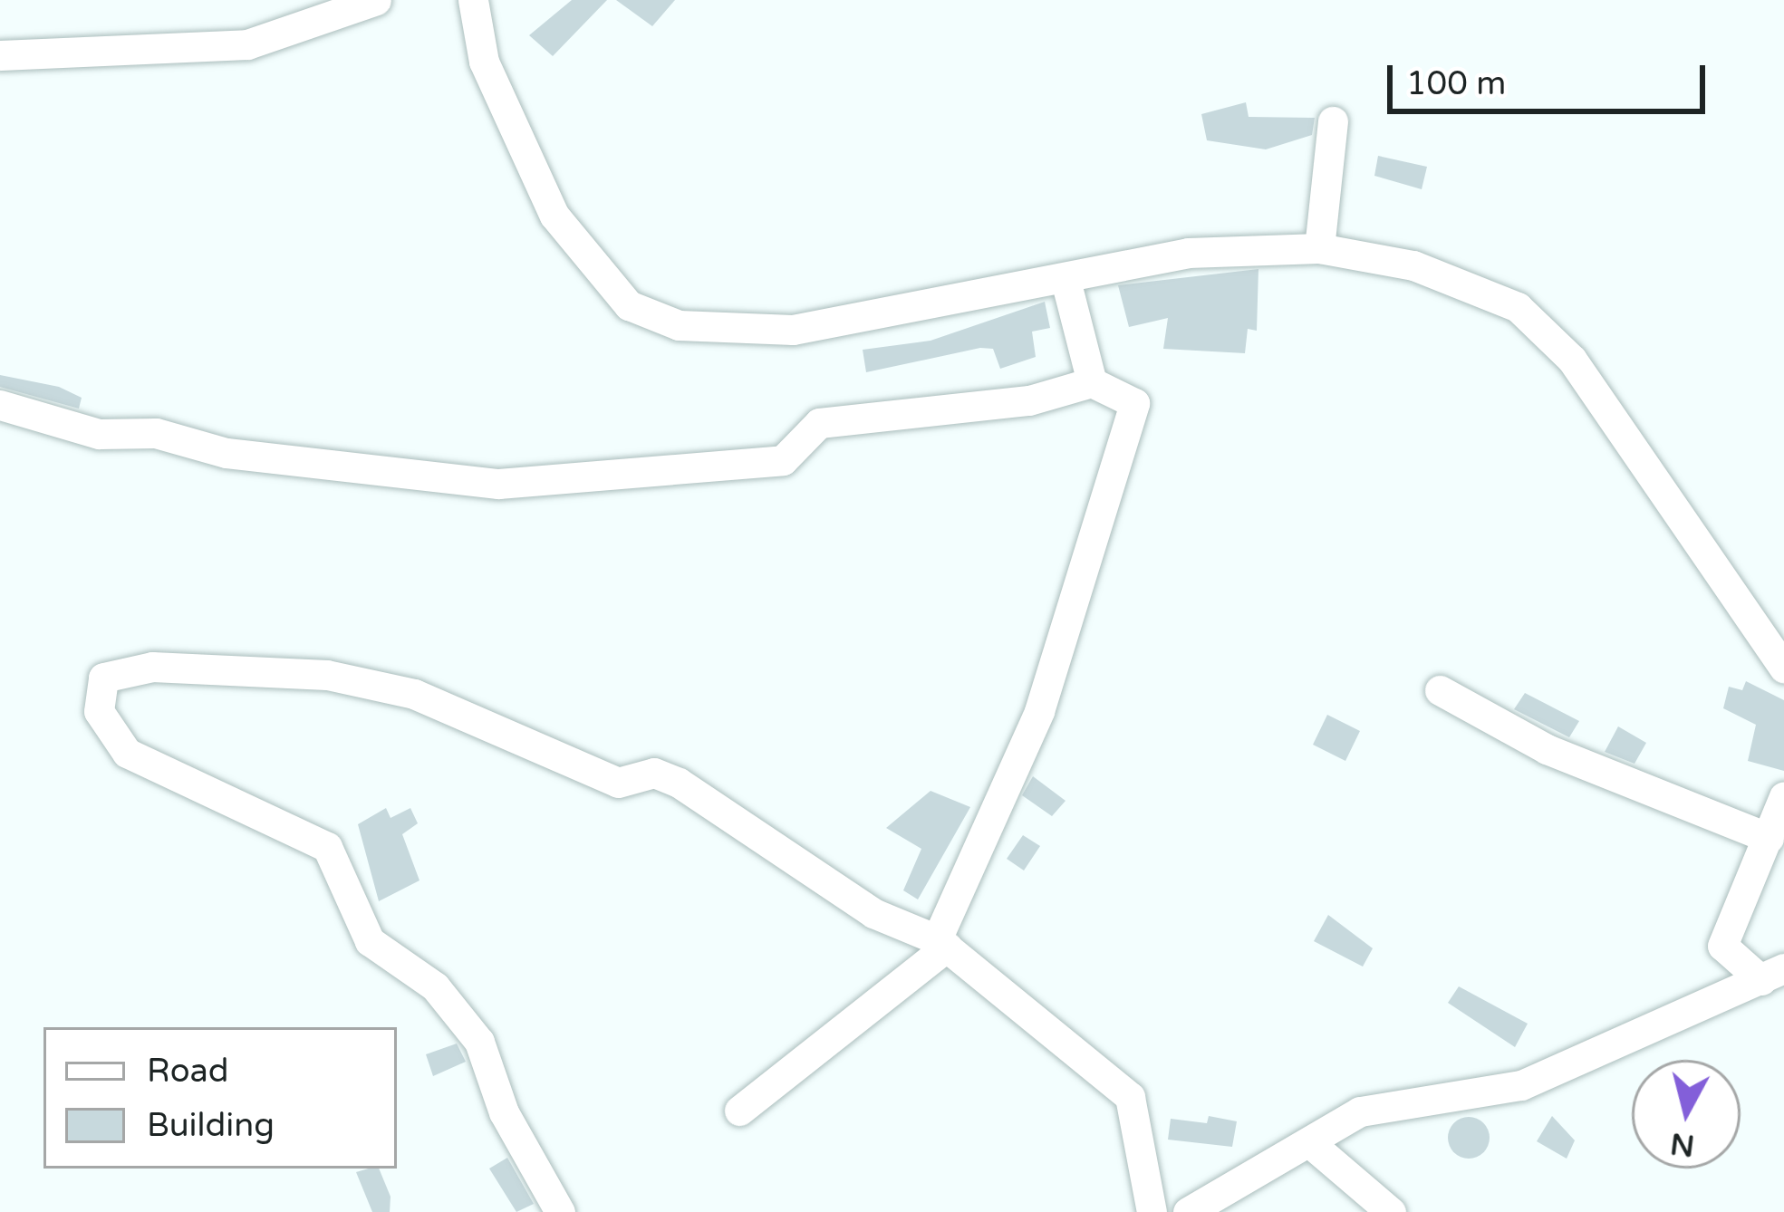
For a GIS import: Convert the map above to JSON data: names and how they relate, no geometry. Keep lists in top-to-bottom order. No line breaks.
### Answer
{"legend":["Road","Building"],"scale_bar":"100 m","north":"bottom"}
